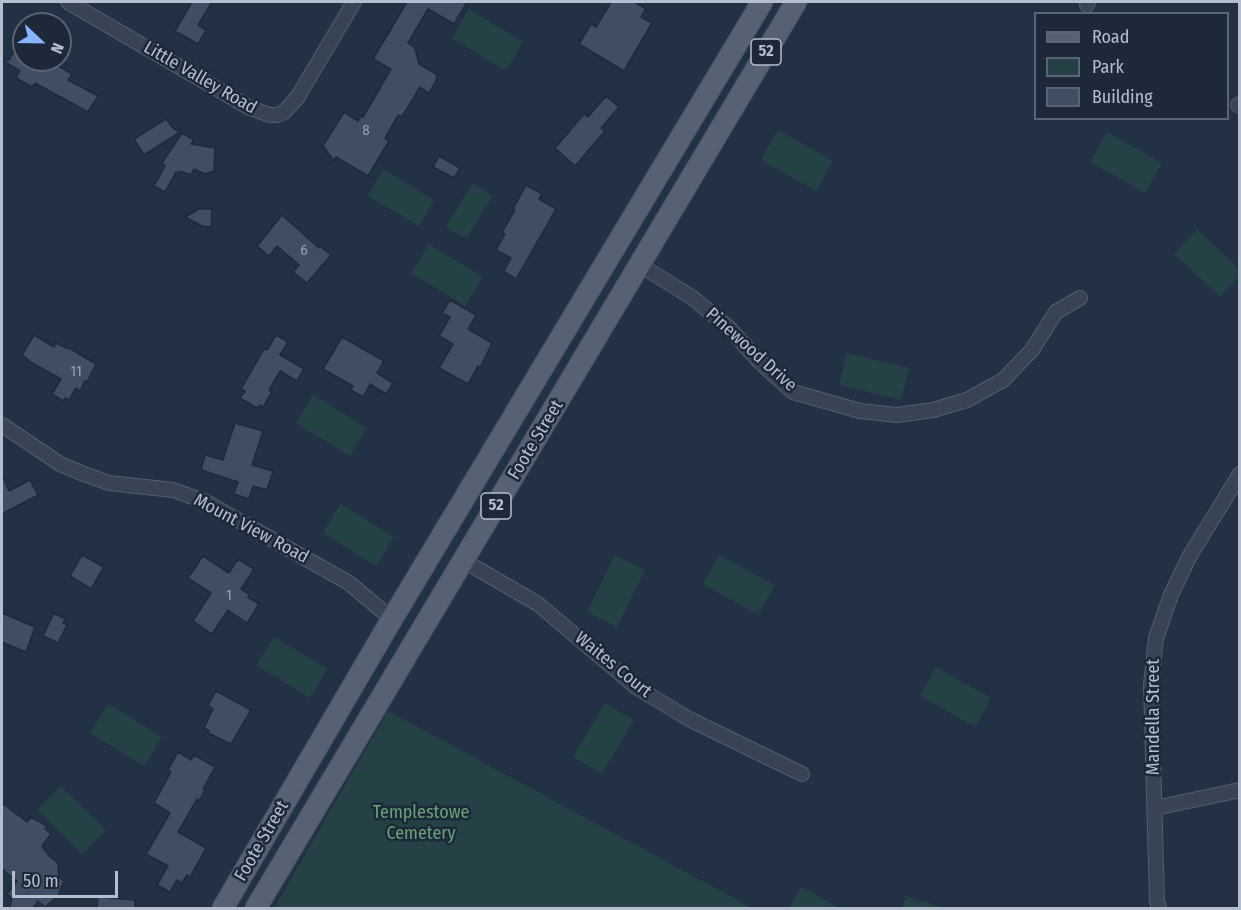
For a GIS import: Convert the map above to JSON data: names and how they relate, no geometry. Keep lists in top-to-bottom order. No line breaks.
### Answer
{"streets":{"main road":["52","Foote Street"],"street":["Little Valley Road","Pinewood Drive","Mount View Road","Waites Court","Mandella Street"]},"crossings":[["Pinewood Drive","Foote Street"],["Foote Street","Mount View Road"],["Foote Street","Waites Court"]],"parks":["Templestowe Cemetery"],"house_numbers":["8","6","11","1"],"legend":["Road","Park","Building"],"scale_bar":"50 m","north":"right"}
